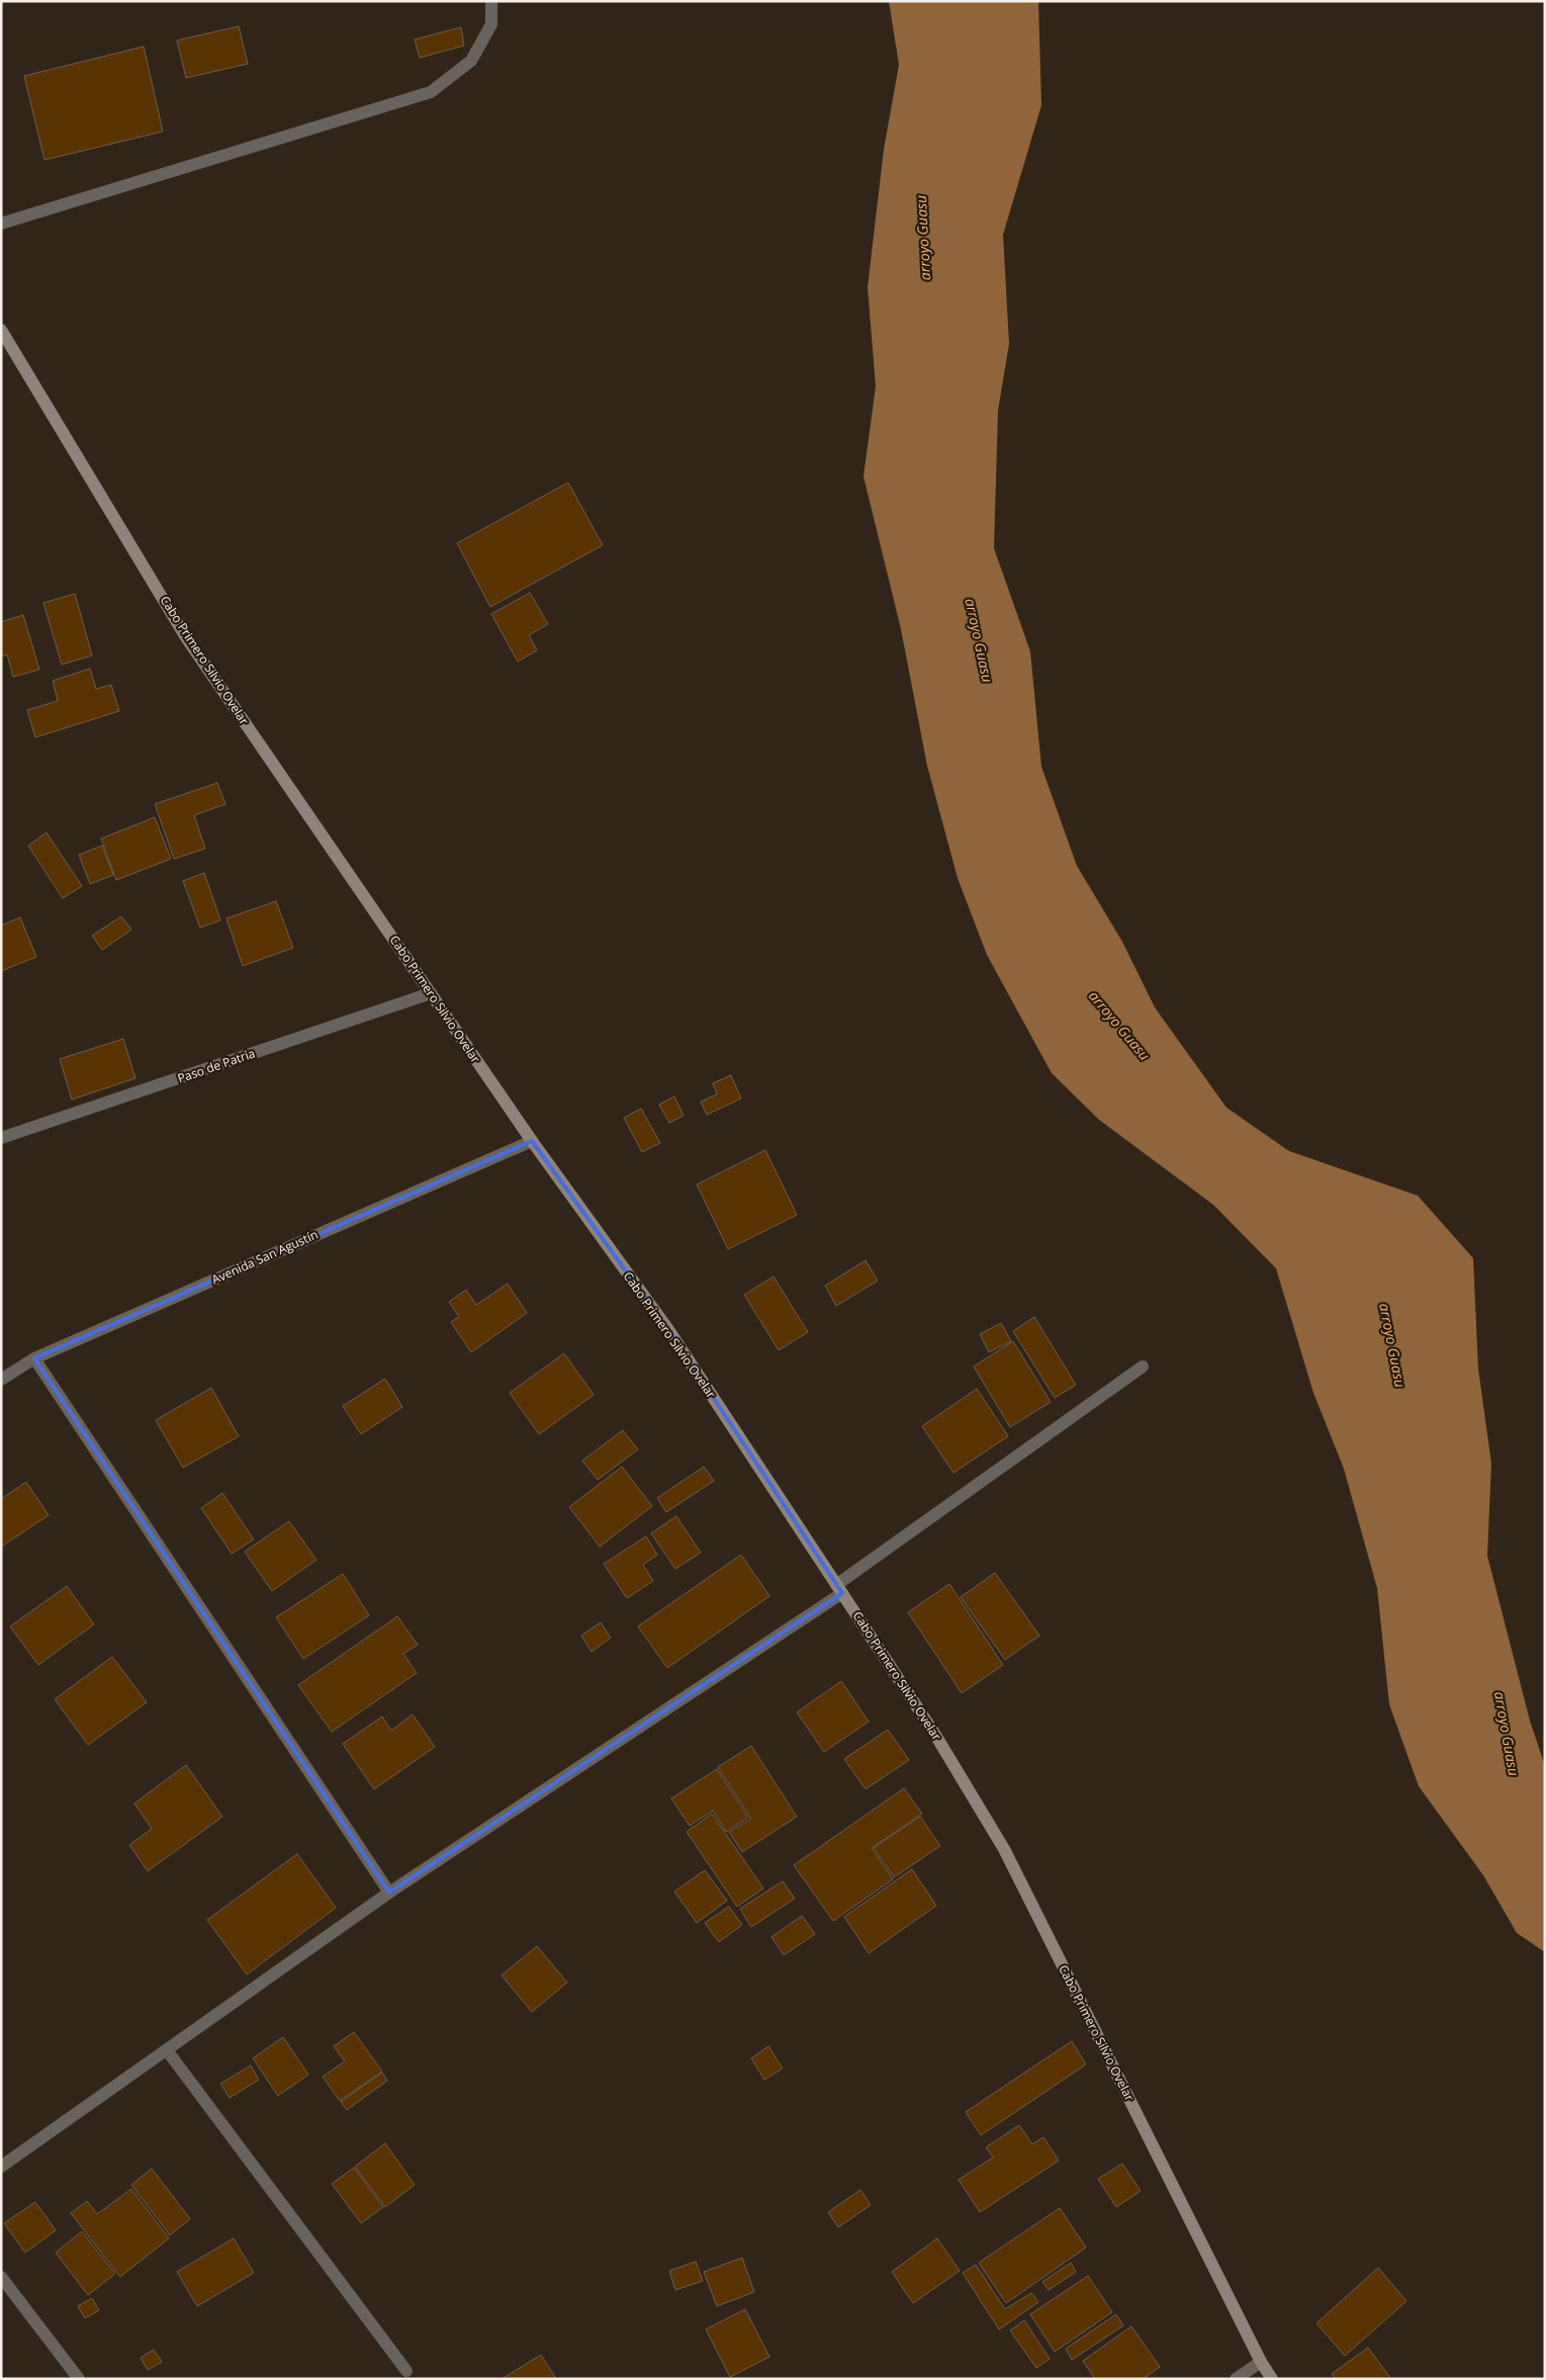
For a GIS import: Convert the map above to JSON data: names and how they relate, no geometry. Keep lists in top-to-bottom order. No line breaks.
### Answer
{"streets":{"main road":["Cabo Primero Silvio Ovelar"],"street":["Paso de Patria","Avenida San Agustín"]},"crossings":[["Cabo Primero Silvio Ovelar","Paso de Patria"],["Cabo Primero Silvio Ovelar","Avenida San Agustín"]],"water":["arroyo Guasu"]}
